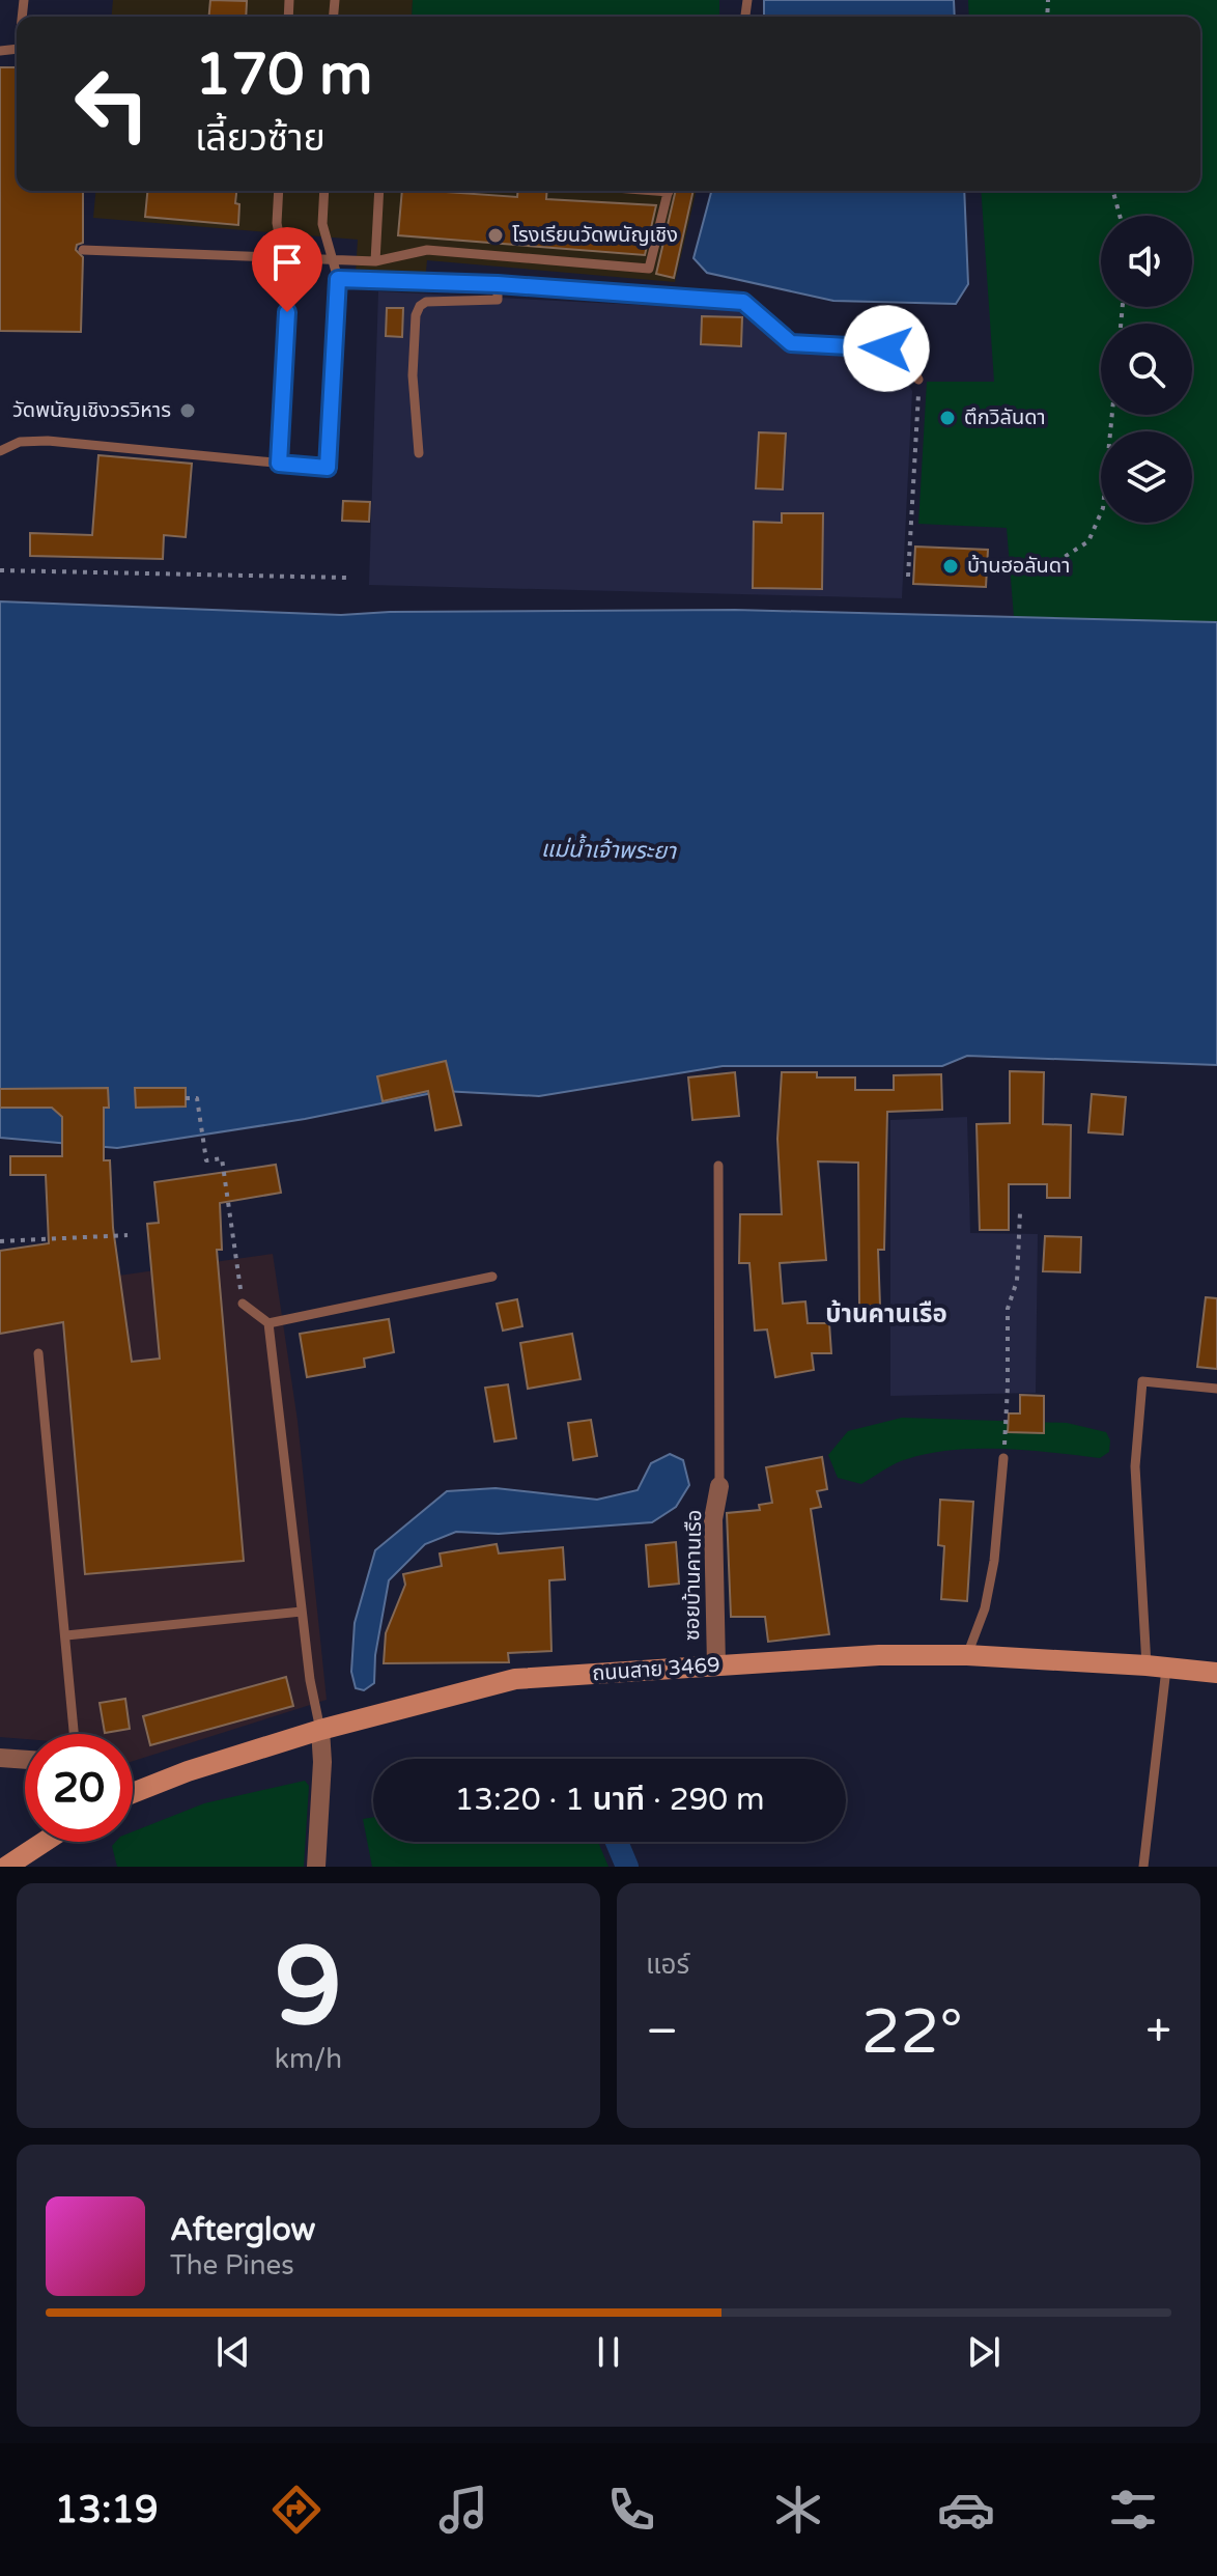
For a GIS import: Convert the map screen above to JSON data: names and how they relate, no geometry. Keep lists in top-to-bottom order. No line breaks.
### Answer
{"streets":{"street":["ซอยบ้านคานเรือ","ถนนสาย 3469"]},"crossings":[["ซอยบ้านคานเรือ","ถนนสาย 3469"]],"districts":["บ้านคานเรือ"],"water":["แม่น้ำเจ้าพระยา"],"places":["โรงเรียนวัดพนัญเชิง","วัดพนัญเชิงวรวิหาร","ตึกวิลันดา","บ้านฮอลันดา"],"page":{"turn":["170 m","เลี้ยวซ้าย"],"limit":"20","trip":"13:20 · 1 นาที · 290 m","tile":[["9","km/h"],"แอร์"],"heat":["−","22°","+"],"song":["Afterglow","The Pines"],"tabs":"13:19"}}
